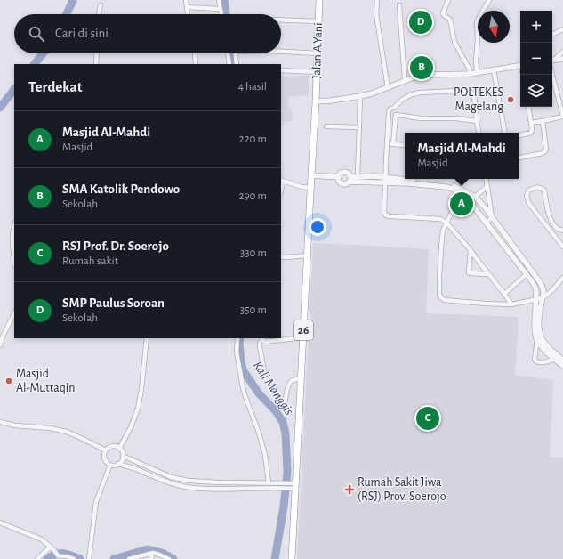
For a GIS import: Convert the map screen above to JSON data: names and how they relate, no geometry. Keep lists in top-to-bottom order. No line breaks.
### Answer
{"streets":{"highway":["Jalan A.Yani","26"]},"crossings":[["Jalan A.Yani","26"]],"water":["Kali Manggis"],"places":{"other":["POLTEKES Magelang","Masjid Al-Muttaqin"],"health":["Rumah Sakit Jiwa (RSJ) Prov. Soerojo"]},"north":"bottom","page":{"pins":["D","B","A","C"],"map_buttons":["+","−"],"search":"Cari di sini","heading":["Terdekat","4 hasil"],"list":[{"mark":"A","name":"Masjid Al-Mahdi","note":"Masjid","value":"220 m"},{"mark":"B","name":"SMA Katolik Pendowo","note":"Sekolah","value":"290 m"},{"mark":"C","name":"RSJ Prof. Dr. Soerojo","note":"Rumah sakit","value":"330 m"},{"mark":"D","name":"SMP Paulus Soroan","note":"Sekolah","value":"350 m"}],"popup":["Masjid Al-Mahdi","Masjid"]}}
